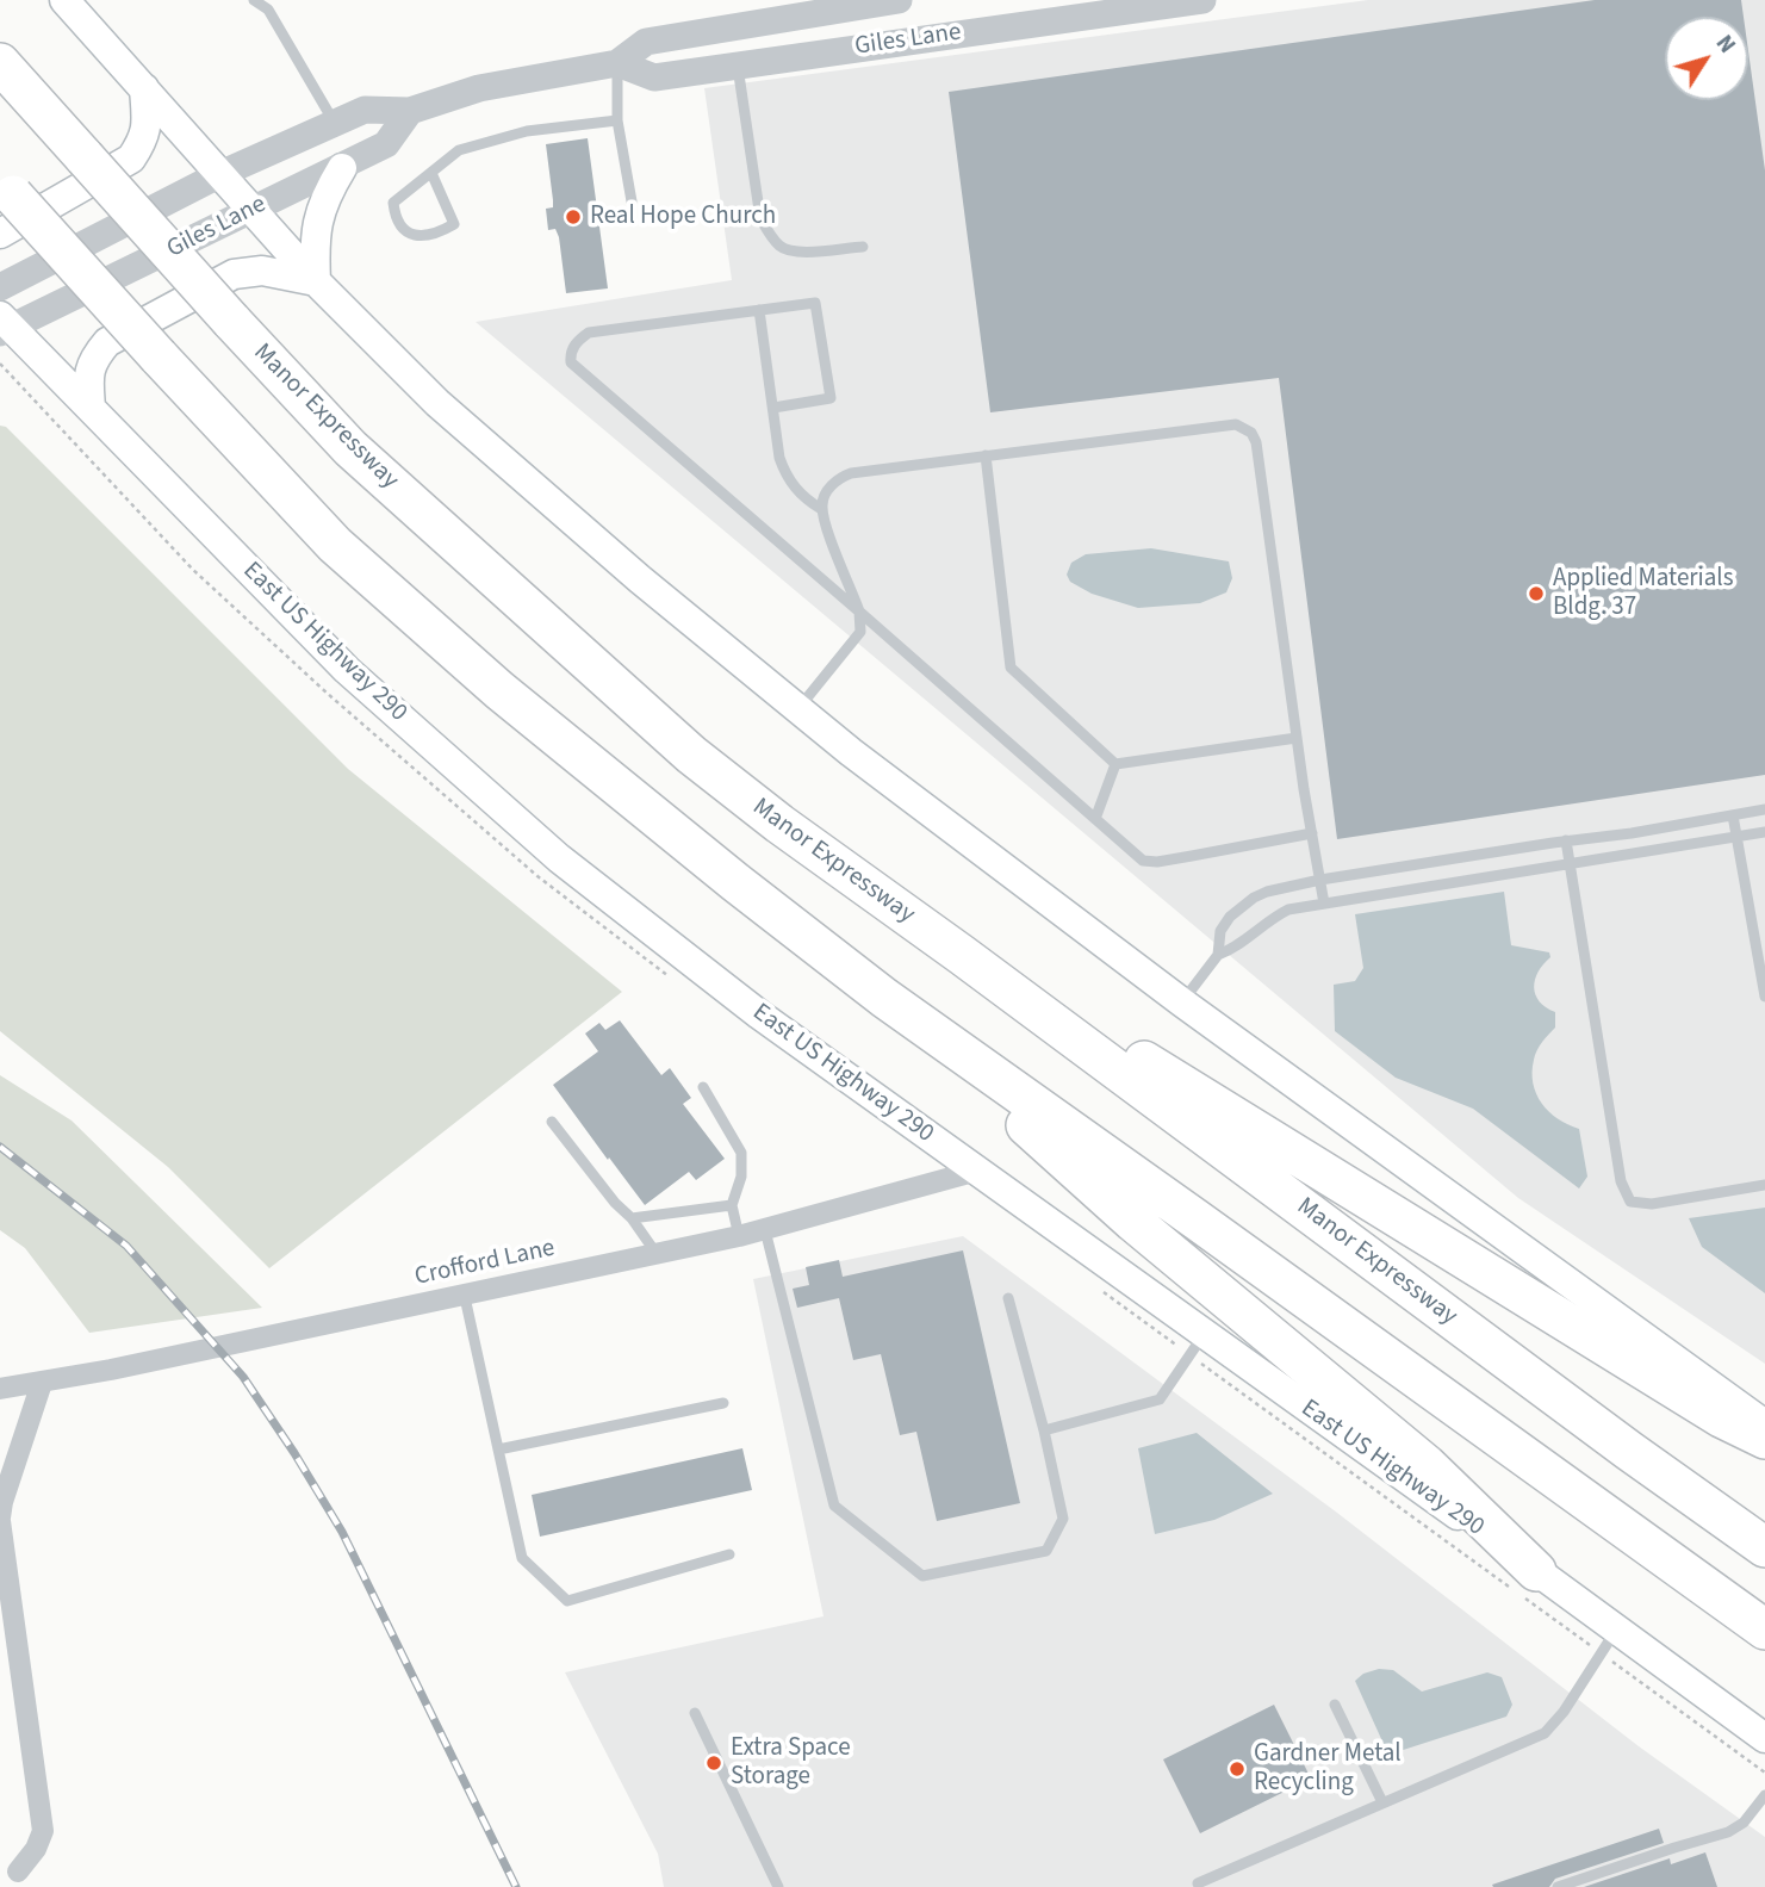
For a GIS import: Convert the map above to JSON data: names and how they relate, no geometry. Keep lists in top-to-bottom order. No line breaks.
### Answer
{"streets":{"highway":["Manor Expressway"],"main road":["East US Highway 290"],"street":["Giles Lane","Crofford Lane"]},"crossings":[["Giles Lane","East US Highway 290"],["East US Highway 290","Crofford Lane"]],"places":["Real Hope Church","Applied Materials Bldg. 37","Extra Space Storage","Gardner Metal Recycling"],"north":"top right"}
